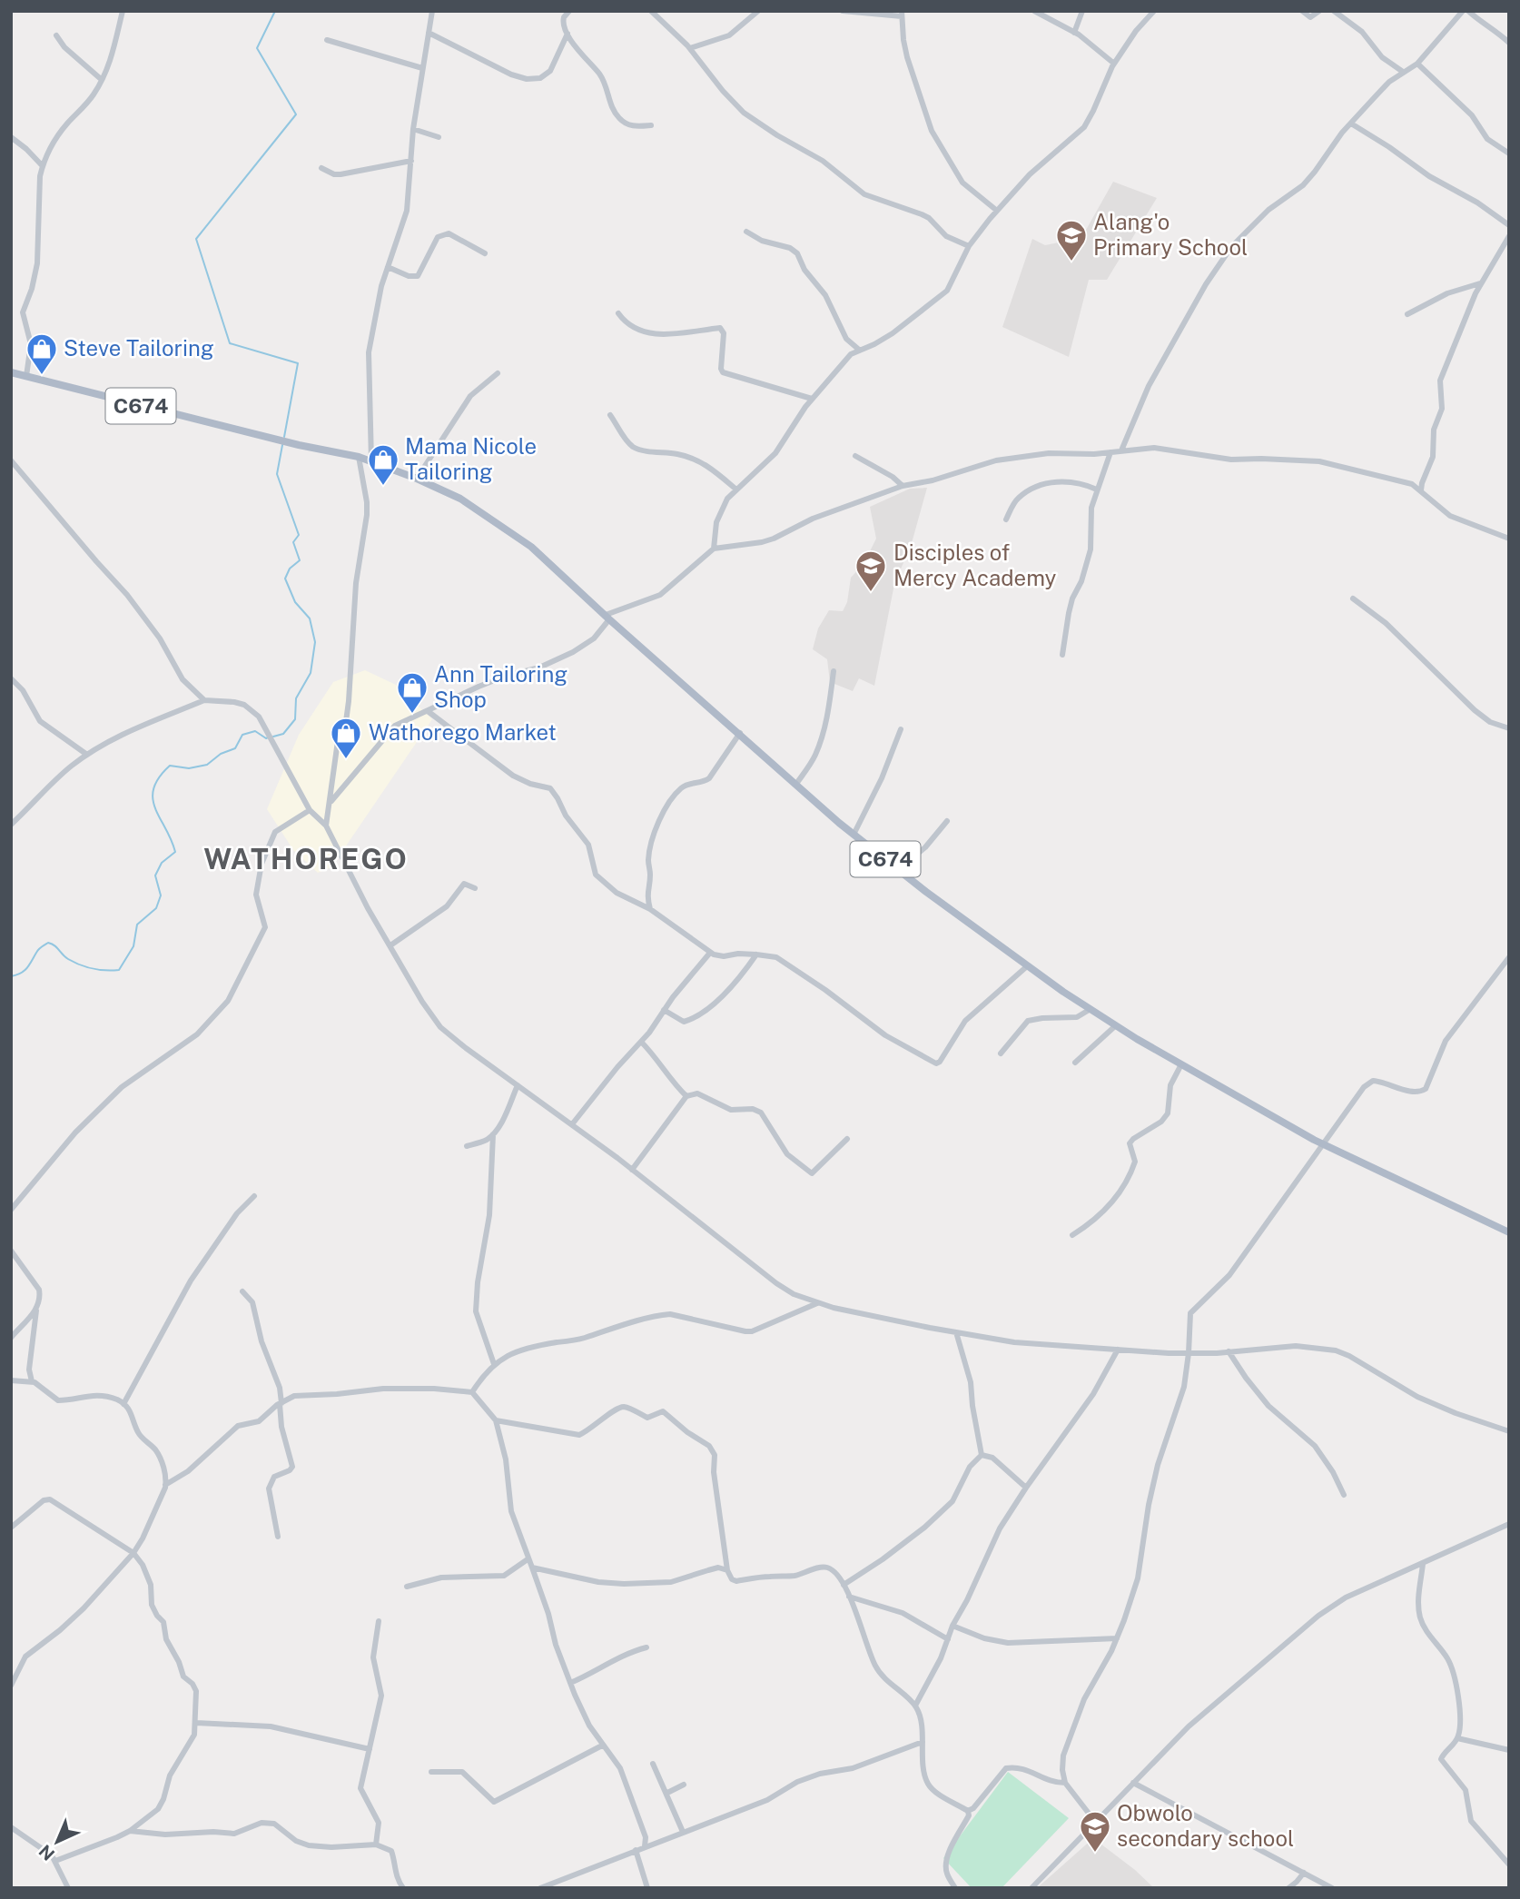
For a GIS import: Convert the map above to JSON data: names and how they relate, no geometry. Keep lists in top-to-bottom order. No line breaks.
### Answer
{"streets":{"main road":["C674"]},"districts":["WATHOREGO"],"places":{"school or university":["Alang'o Primary School","Disciples of Mercy Academy","Obwolo secondary school"],"shop":["Steve Tailoring","Mama Nicole Tailoring","Ann Tailoring Shop","Wathorego Market"]},"north":"bottom left"}
